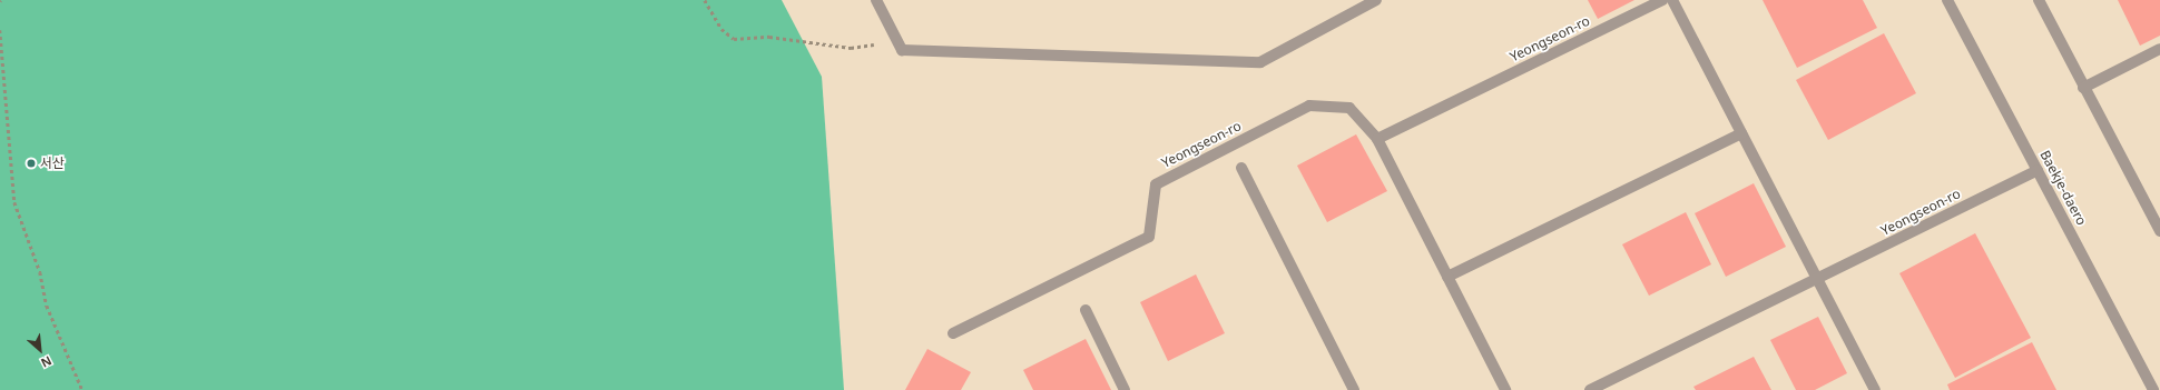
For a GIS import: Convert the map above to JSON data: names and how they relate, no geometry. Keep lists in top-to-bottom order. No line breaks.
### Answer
{"streets":{"street":["Yeongseon-ro","Baekje-daero"]},"crossings":[["Yeongseon-ro","Baekje-daero"]],"places":["서산"],"north":"bottom right"}
